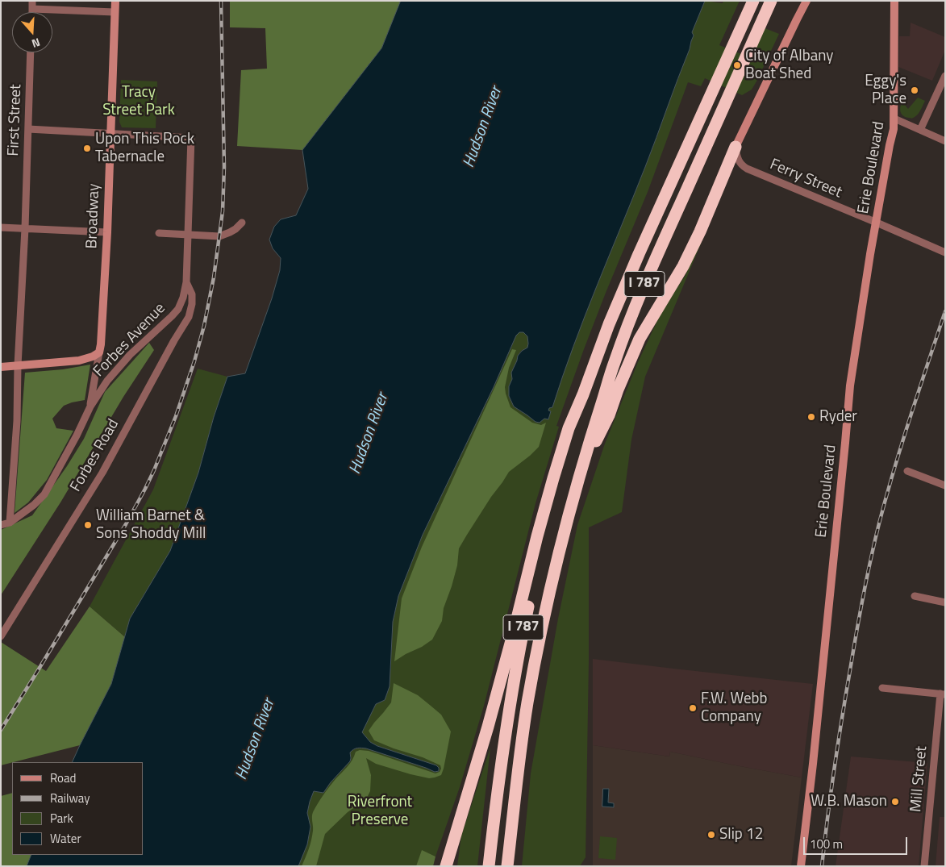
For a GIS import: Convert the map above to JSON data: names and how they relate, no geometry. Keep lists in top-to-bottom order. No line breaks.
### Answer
{"streets":{"highway":["I 787"],"street":["First Street","Erie Boulevard","Ferry Street","Broadway","Forbes Avenue","Forbes Road","Mill Street"]},"crossings":[["First Street","Forbes Avenue"],["Erie Boulevard","Ferry Street"],["Broadway","Forbes Avenue"],["Forbes Avenue","Forbes Road"]],"water":["Hudson River"],"parks":["Tracy Street Park","Riverfront Preserve"],"places":["City of Albany Boat Shed","Eggy's Place","Upon This Rock Tabernacle","Ryder","William Barnet & Sons Shoddy Mill","F.W. Webb Company","W.B. Mason","Slip 12"],"legend":["Road","Railway","Park","Water"],"scale_bar":"100 m","north":"bottom"}
